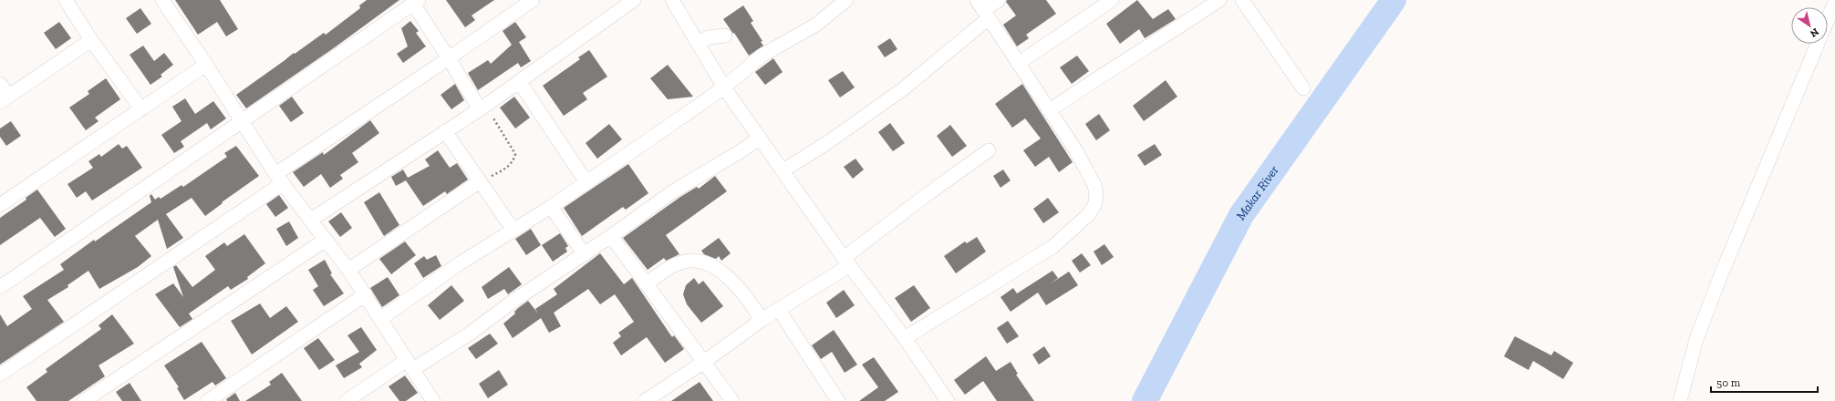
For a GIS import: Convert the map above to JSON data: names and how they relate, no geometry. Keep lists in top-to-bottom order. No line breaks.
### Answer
{"water":["Makar River"],"scale_bar":"50 m","north":"bottom right"}
